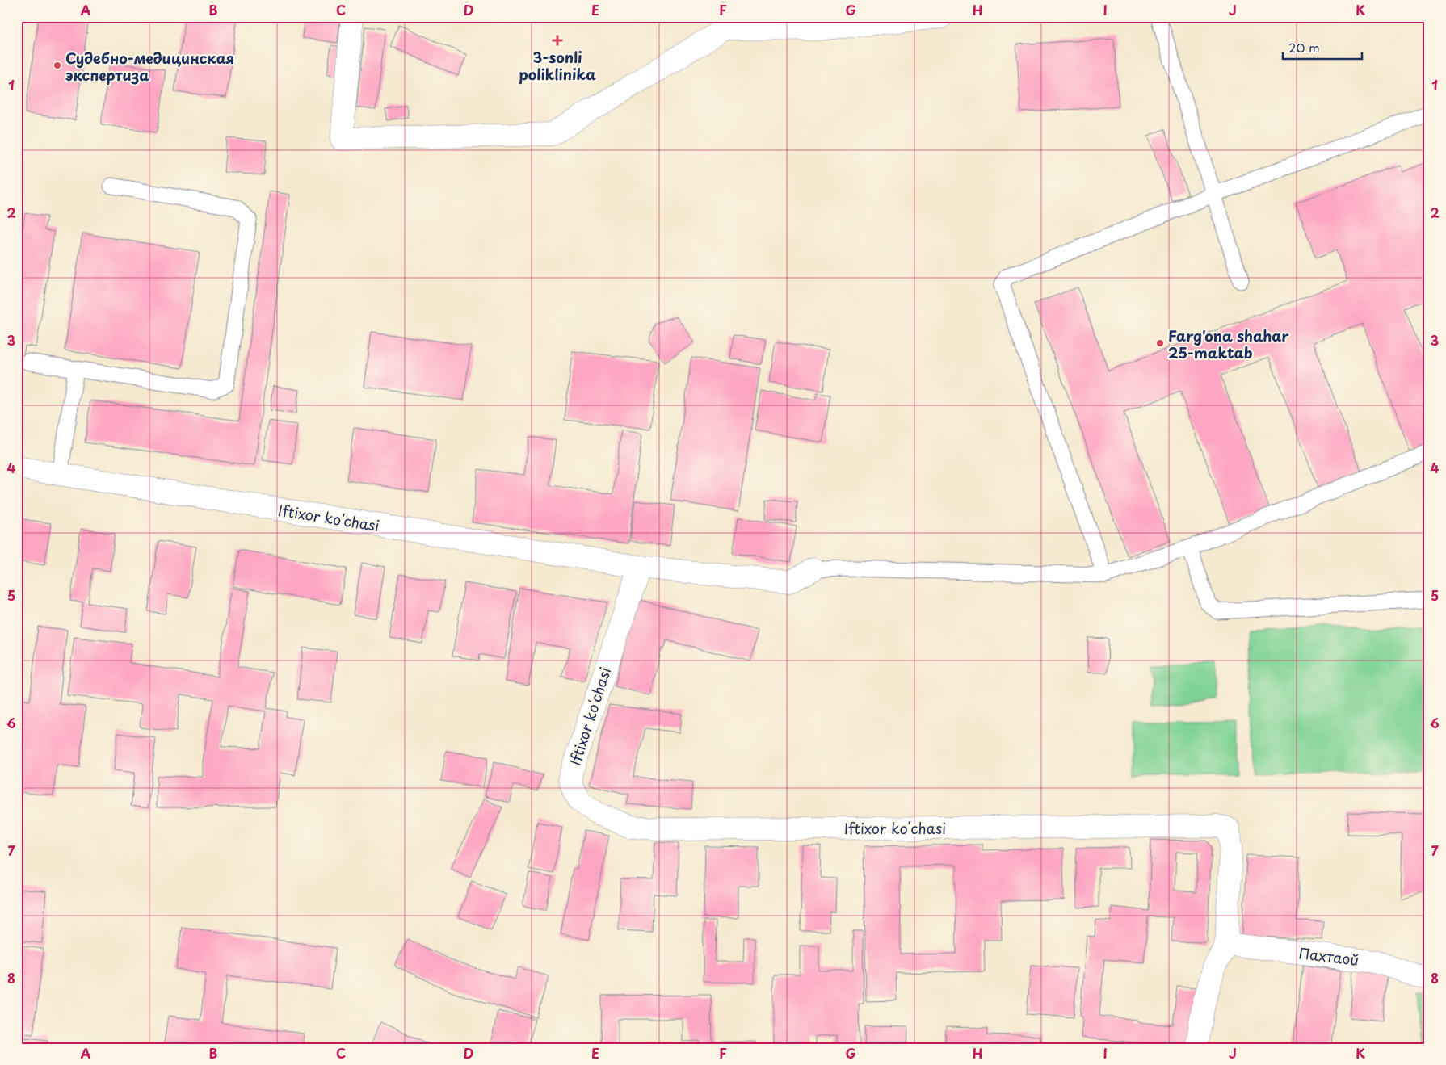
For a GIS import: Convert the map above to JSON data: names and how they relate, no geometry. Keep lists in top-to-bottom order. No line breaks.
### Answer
{"streets":{"street":["Iftixor koʻchasi","Пахтаой"]},"crossings":[["Iftixor koʻchasi","Пахтаой"]],"places":{"health":["3-sonli poliklinika"],"other":["Судебно-медицинская экспертиза","Farg'ona shahar 25-maktab"]},"scale_bar":"20 m","grid":{"columns":["A","B","C","D","E","F","G","H","I","J","K"],"rows":["1","2","3","4","5","6","7","8"]}}
